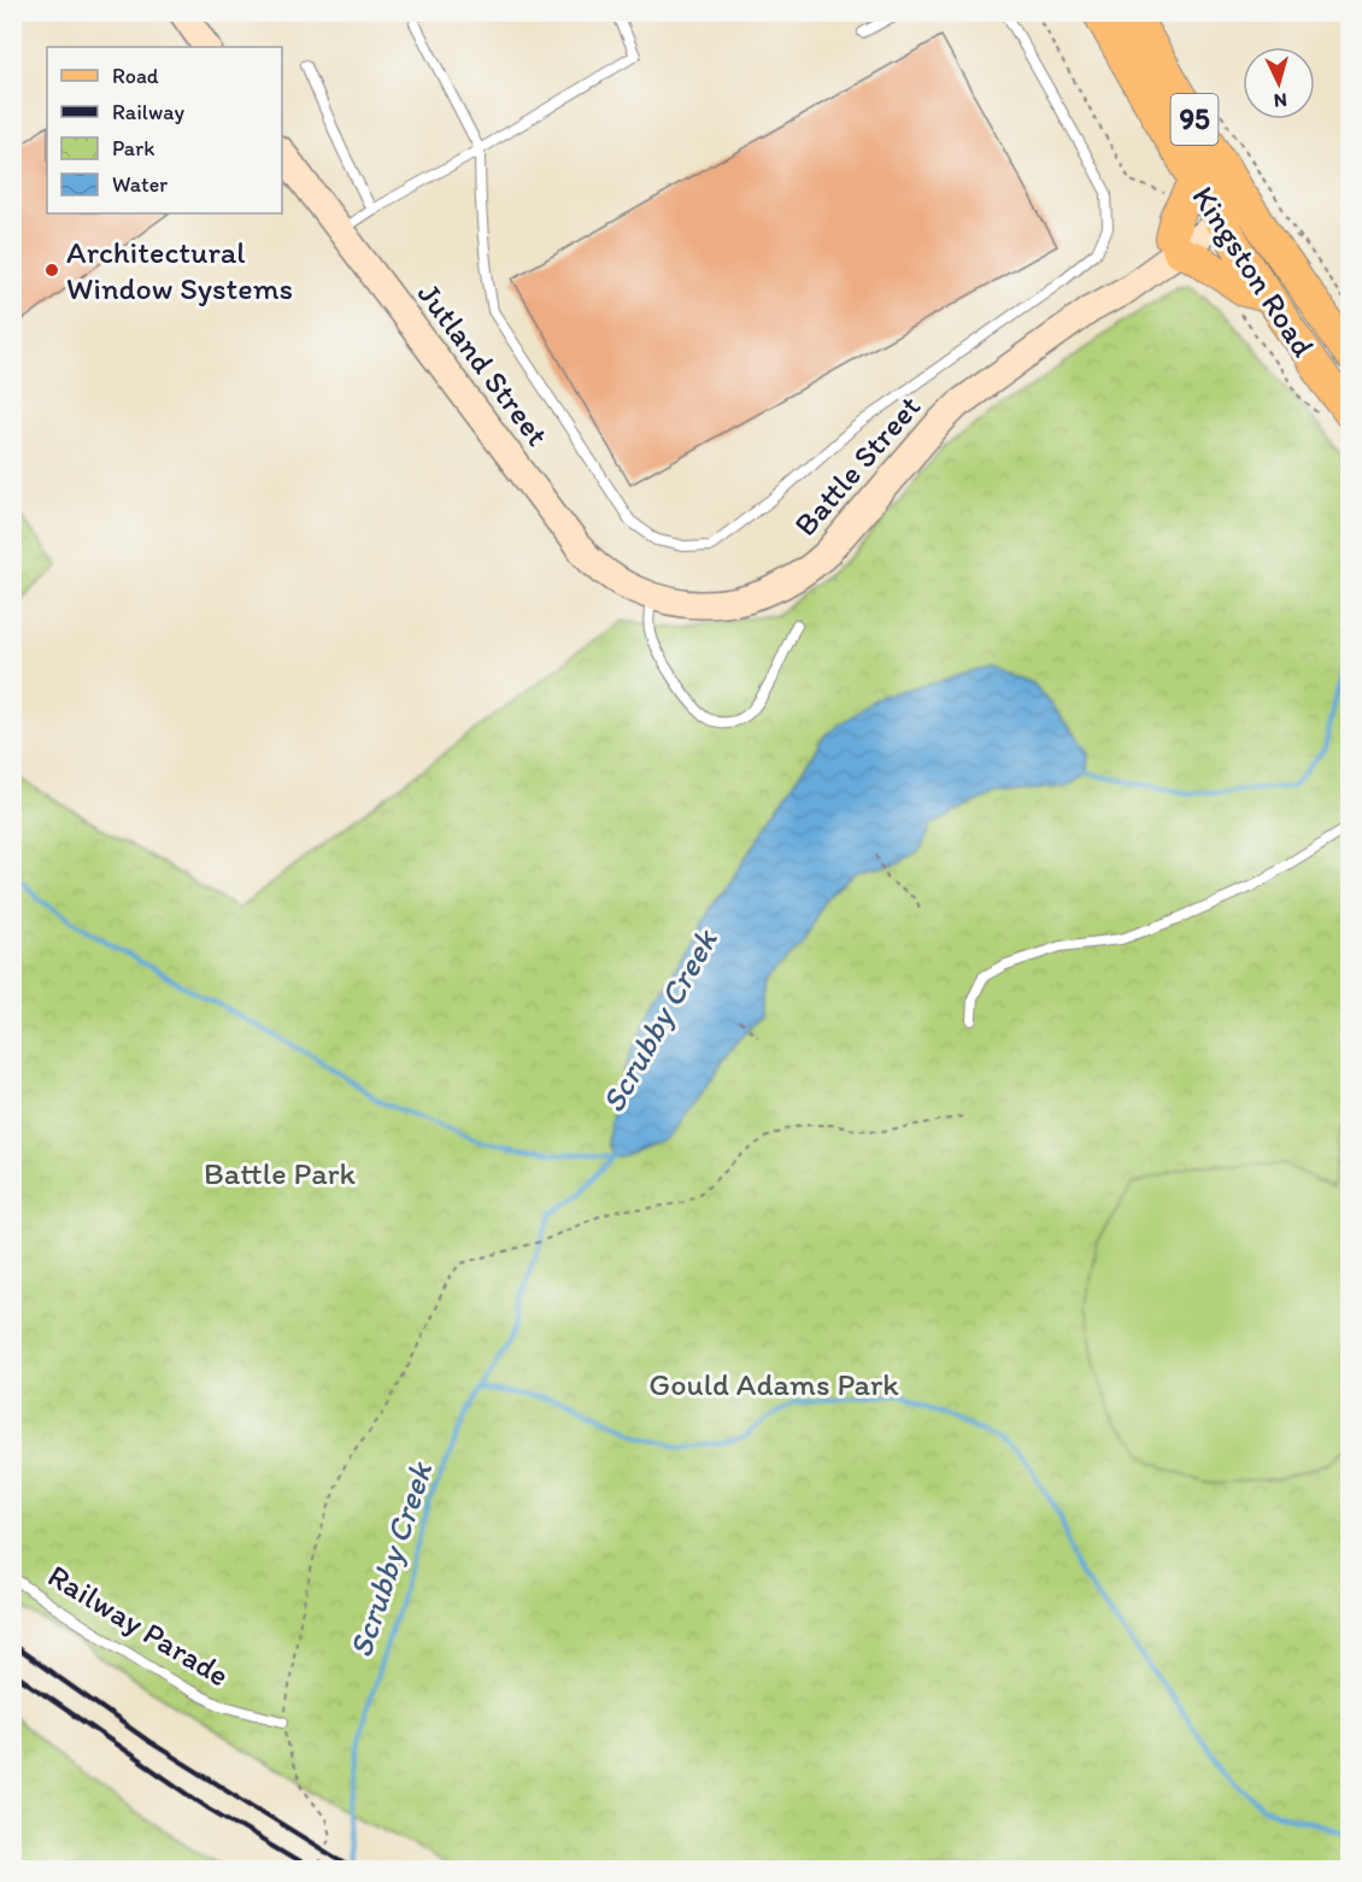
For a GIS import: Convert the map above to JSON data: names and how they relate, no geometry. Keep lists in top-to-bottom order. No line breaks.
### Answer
{"streets":{"main road":["95","Kingston Road"],"street":["Jutland Street","Battle Street"],"lane":["Railway Parade"]},"crossings":[["Jutland Street","Battle Street"]],"water":["Scrubby Creek"],"parks":["Battle Park","Gould Adams Park"],"places":["Architectural Window Systems"],"legend":["Road","Railway","Park","Water"],"north":"bottom"}
